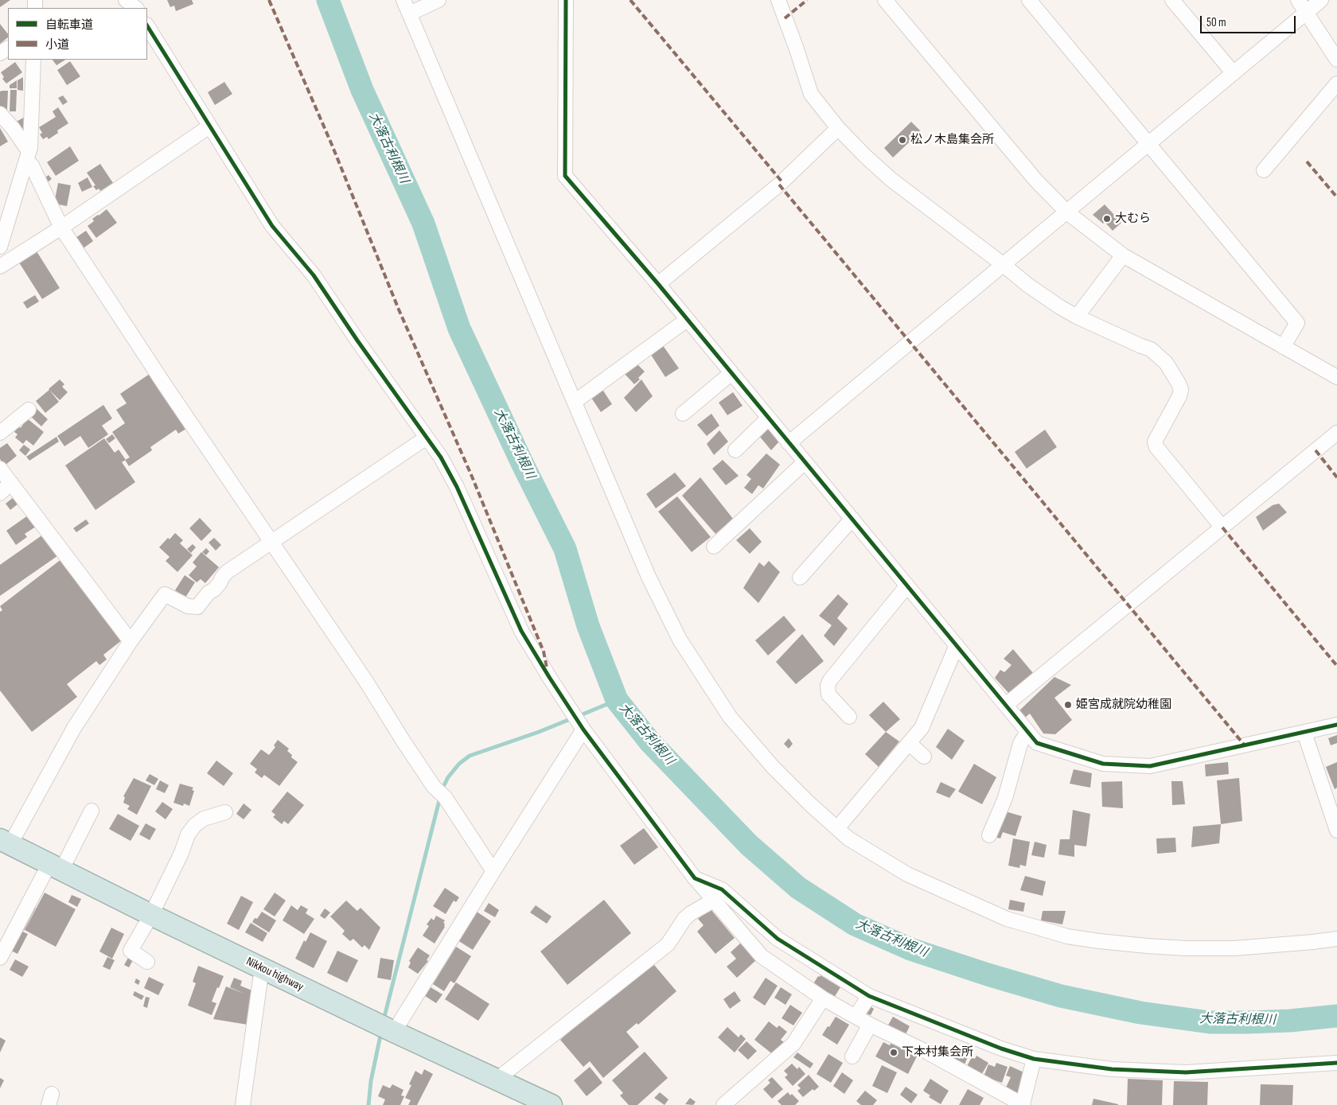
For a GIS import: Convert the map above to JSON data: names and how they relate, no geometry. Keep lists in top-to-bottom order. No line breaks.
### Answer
{"streets":{"highway":["Nikkou highway"]},"water":["大落古利根川"],"places":["松ノ木島集会所","大むら","姫宮成就院幼稚園","下本村集会所"],"legend":["自転車道","小道"],"scale_bar":"50 m"}
